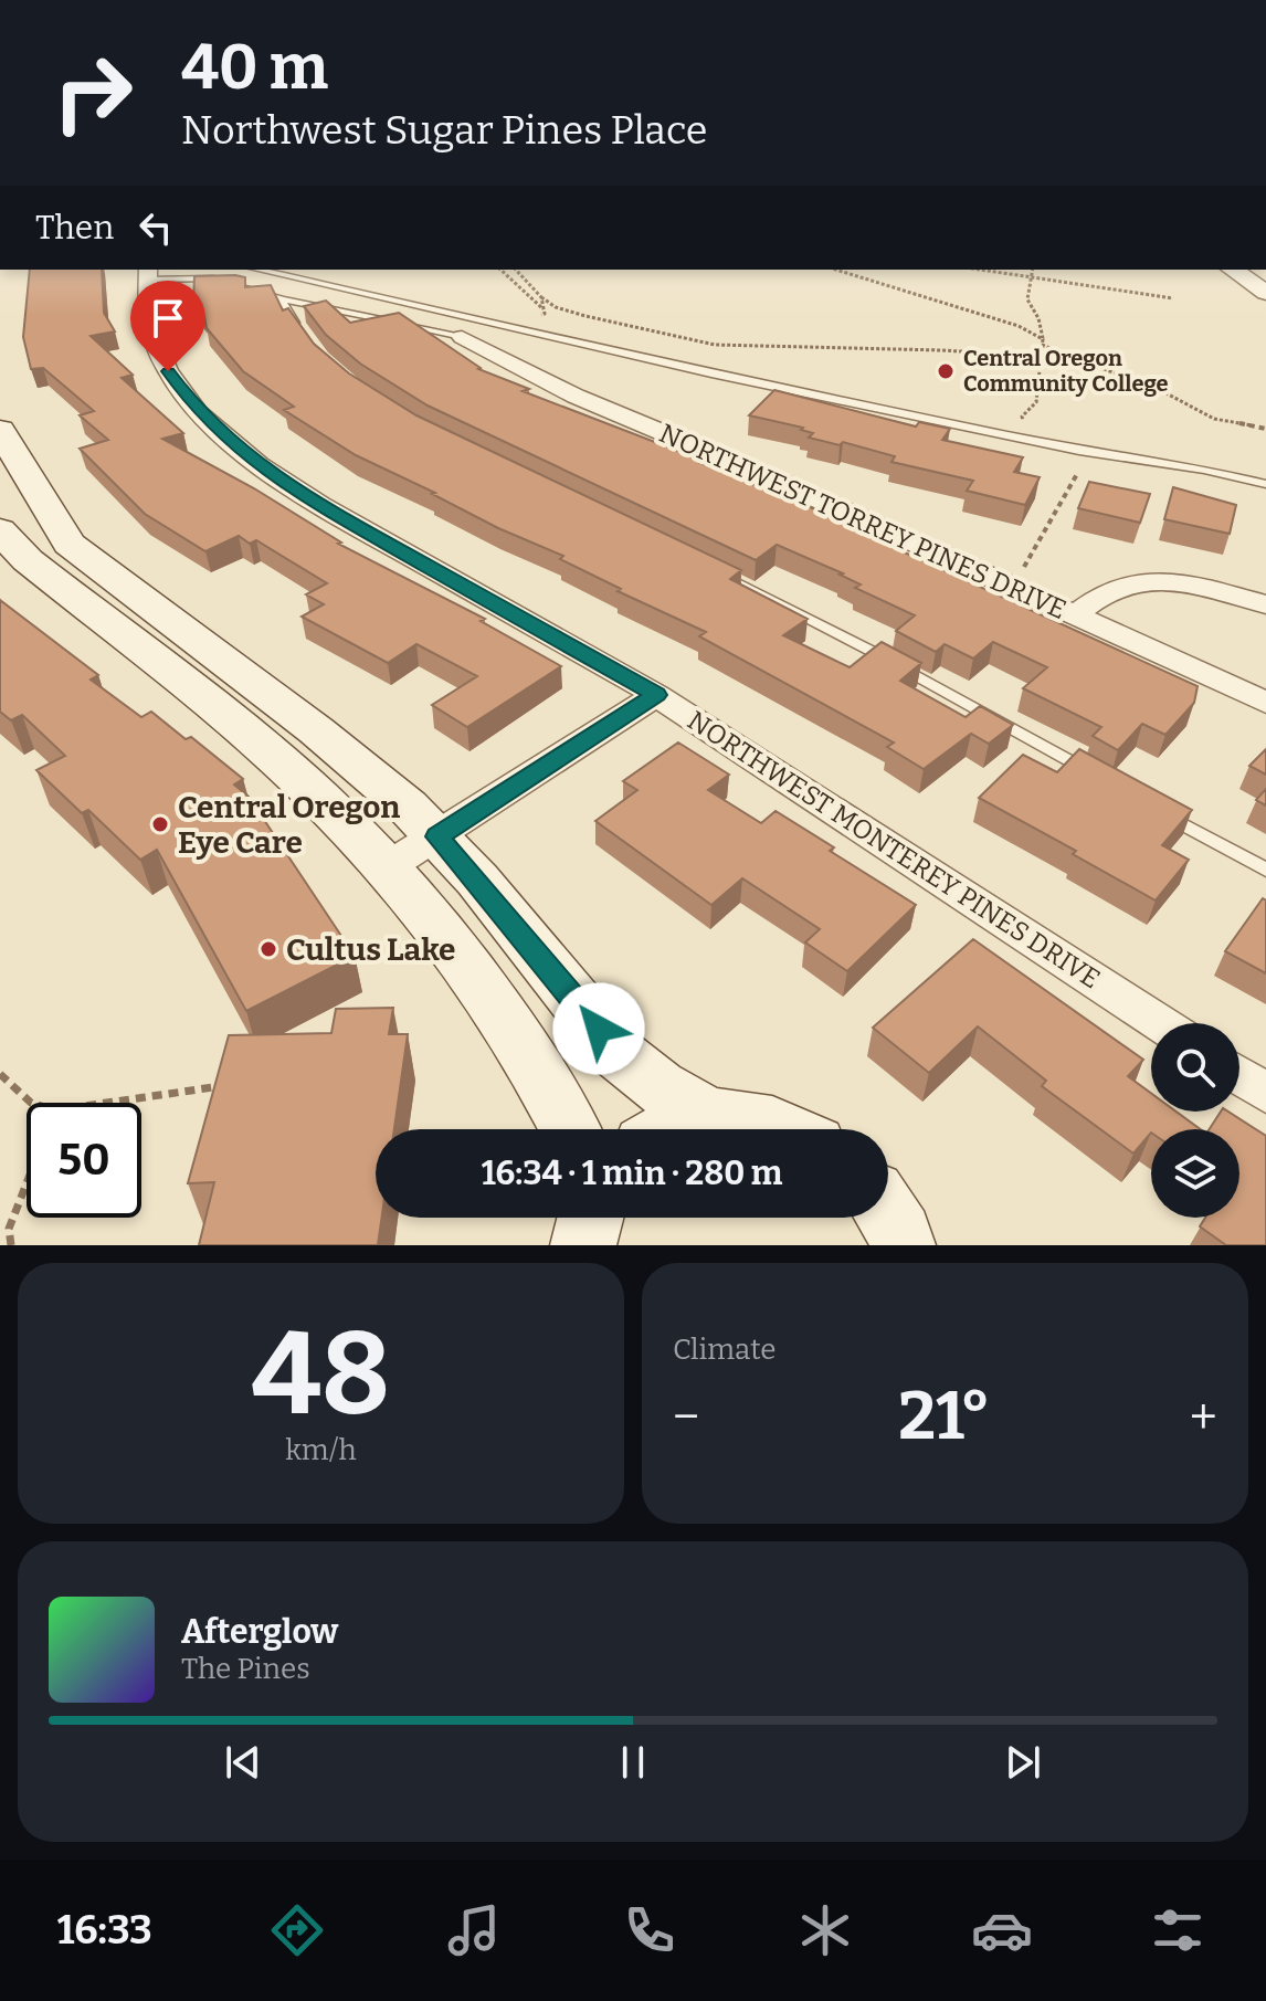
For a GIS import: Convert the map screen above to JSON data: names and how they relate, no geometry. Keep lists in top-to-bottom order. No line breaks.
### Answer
{"streets":{"street":["NORTHWEST TORREY PINES DRIVE","NORTHWEST MONTEREY PINES DRIVE"]},"places":["Central Oregon Community College","Central Oregon Eye Care","Cultus Lake"],"page":{"turn":["40 m","Northwest Sugar Pines Place"],"then":"Then","limit":"50","trip":"16:34 · 1 min · 280 m","tile":[["48","km/h"],"Climate"],"heat":["−","21°","+"],"song":["Afterglow","The Pines"],"tabs":"16:33"}}
